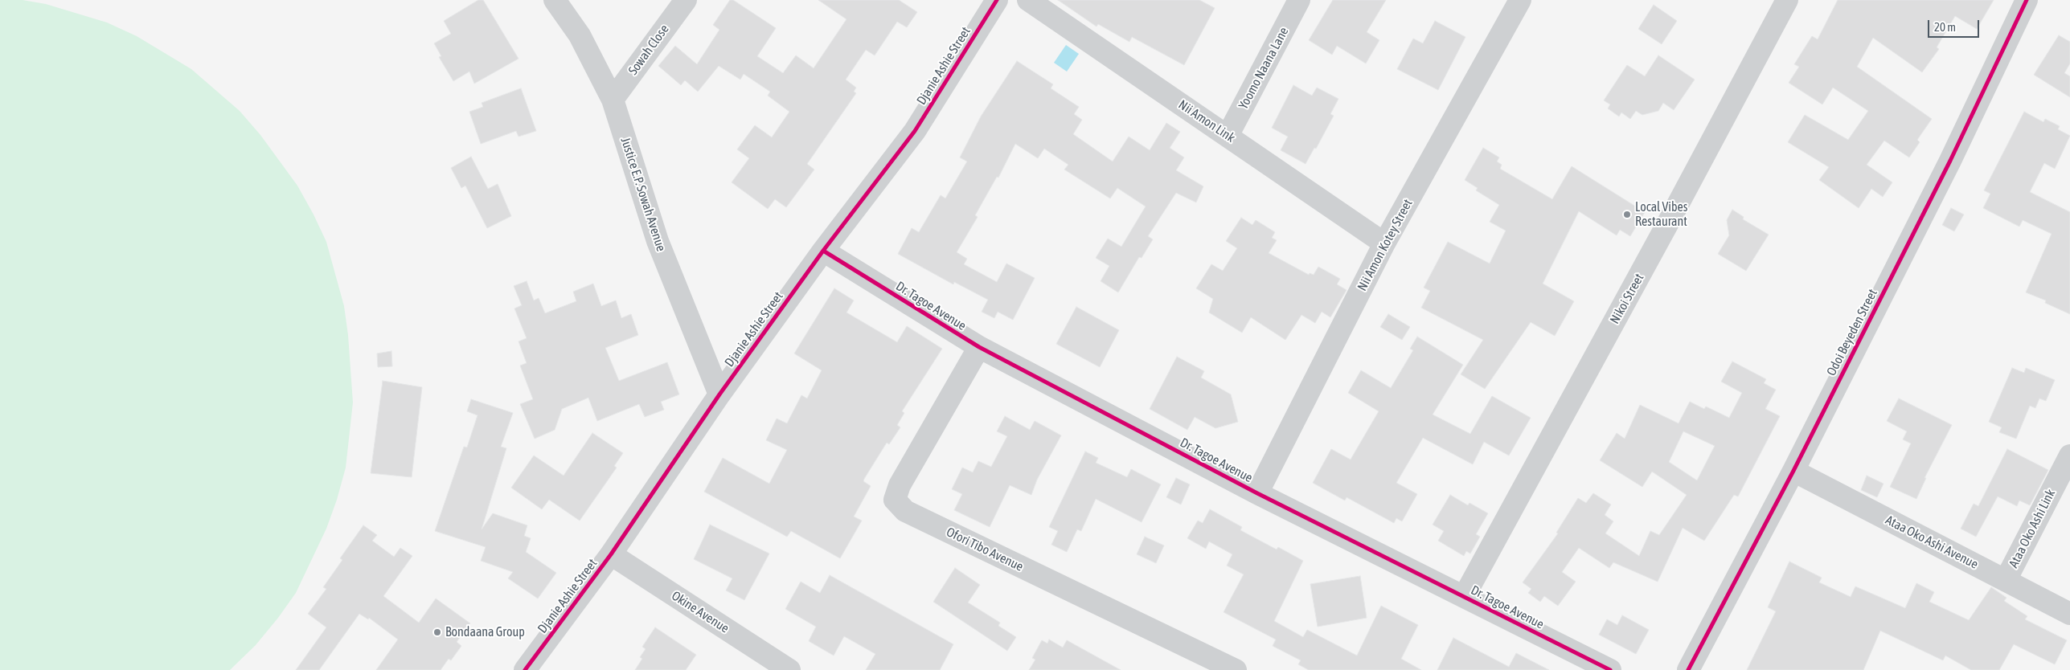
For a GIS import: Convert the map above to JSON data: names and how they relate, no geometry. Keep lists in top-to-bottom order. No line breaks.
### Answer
{"streets":{"street":["Sowah Close","Djanie Ashie Street","Yoomo Naana Lane","Nii Amon Link","Justice E.P. Sowah Avenue","Nii Amon Kotey Street","Nikoi Street","Dr. Tagoe Avenue","Odoi Beyeden Street","Ataa Oko Ashi Link","Ataa Oko Ashi Avenue","Ofori Tibo Avenue","Okine Avenue"]},"crossings":[["Sowah Close","Justice E.P. Sowah Avenue"],["Djanie Ashie Street","Justice E.P. Sowah Avenue"],["Djanie Ashie Street","Dr. Tagoe Avenue"],["Djanie Ashie Street","Okine Avenue"],["Yoomo Naana Lane","Nii Amon Link"],["Nii Amon Link","Nii Amon Kotey Street"],["Nii Amon Kotey Street","Dr. Tagoe Avenue"],["Nikoi Street","Dr. Tagoe Avenue"],["Dr. Tagoe Avenue","Ofori Tibo Avenue"],["Odoi Beyeden Street","Ataa Oko Ashi Avenue"],["Ataa Oko Ashi Link","Ataa Oko Ashi Avenue"]],"places":["Local Vibes Restaurant","Bondaana Group"],"scale_bar":"20 m"}
